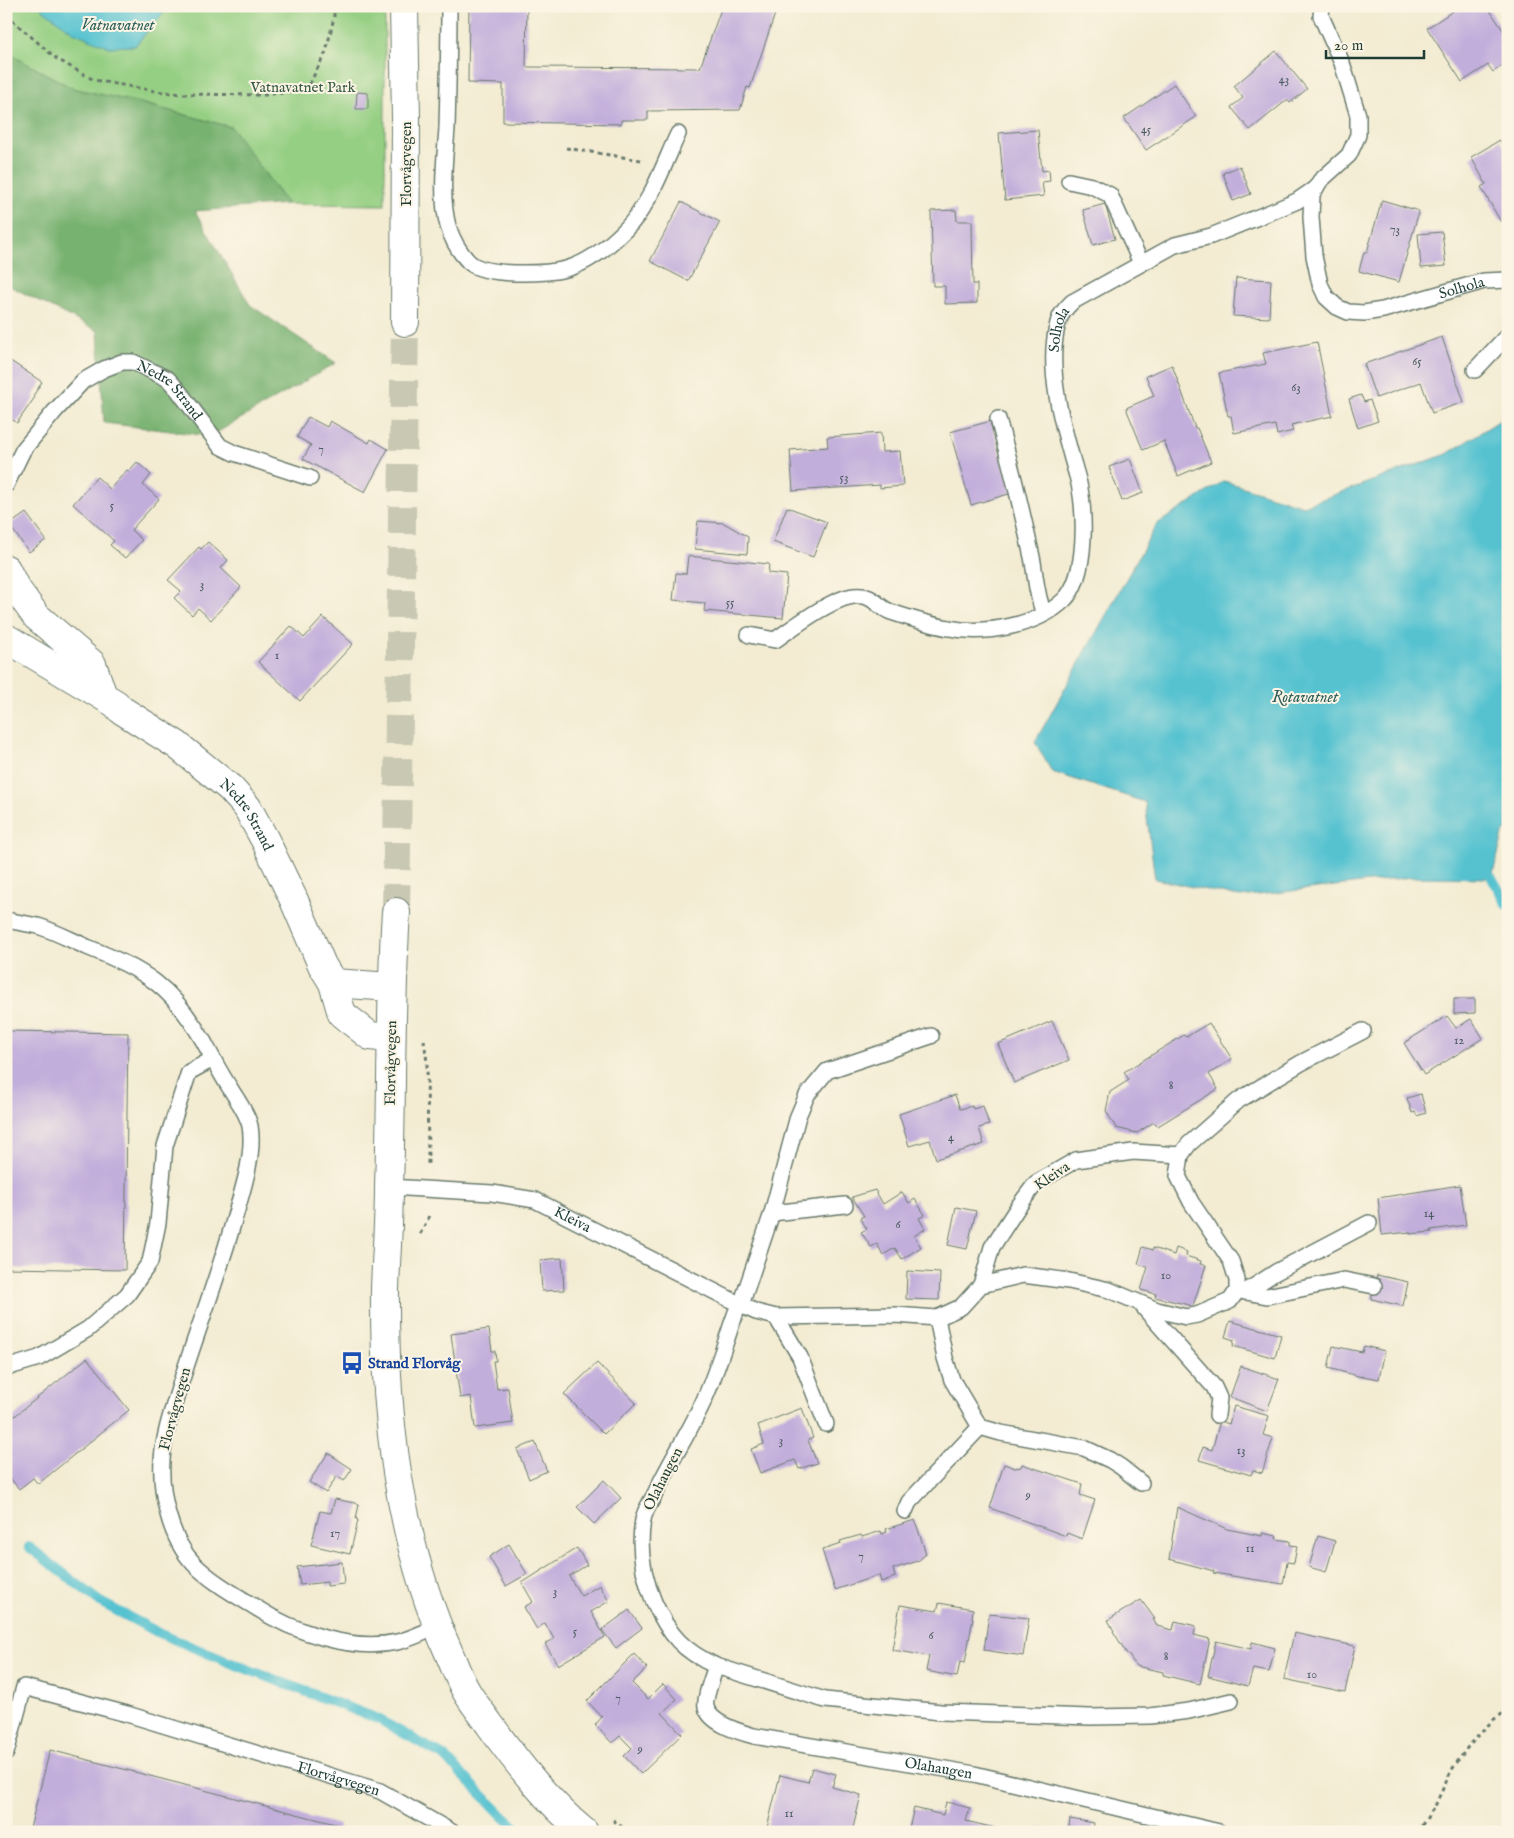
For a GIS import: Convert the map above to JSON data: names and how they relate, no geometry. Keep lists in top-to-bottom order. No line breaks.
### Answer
{"streets":{"main road":["Florvågvegen","Nedre Strand"],"lane":["Solhola","Kleiva","Olahaugen"]},"crossings":[["Florvågvegen","Nedre Strand"],["Florvågvegen","Kleiva"],["Kleiva","Olahaugen"]],"water":["Vatnavatnet","Rotavatnet"],"parks":["Vatnavatnet Park"],"places":{"bus stop":["Strand Florvåg"]},"house_numbers":["43","45","73","65","63","7","53","5","3","55","1","12","8","4","14","6","10","3","13","9","17","11","7","3","5","6","8","10","7","9","11"],"scale_bar":"20 m"}
